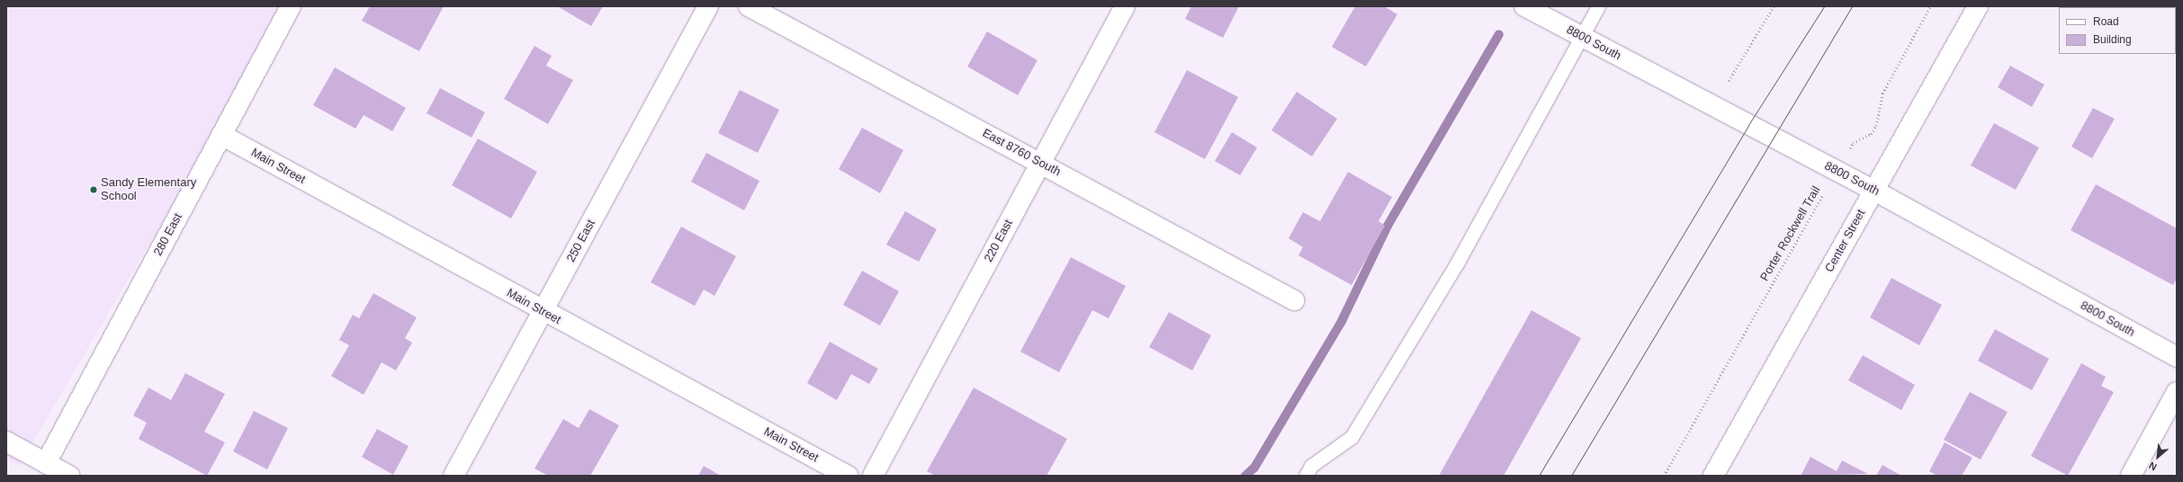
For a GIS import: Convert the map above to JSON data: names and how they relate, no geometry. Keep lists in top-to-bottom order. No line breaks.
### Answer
{"streets":{"street":["8800 South","East 8760 South","Main Street","280 East","250 East","220 East","Center Street"],"path":["Porter Rockwell Trail"]},"crossings":[["8800 South","Porter Rockwell Trail"],["8800 South","Center Street"],["East 8760 South","220 East"],["Main Street","280 East"],["Main Street","250 East"]],"places":["Sandy Elementary School"],"legend":["Road","Building"],"north":"bottom left"}
